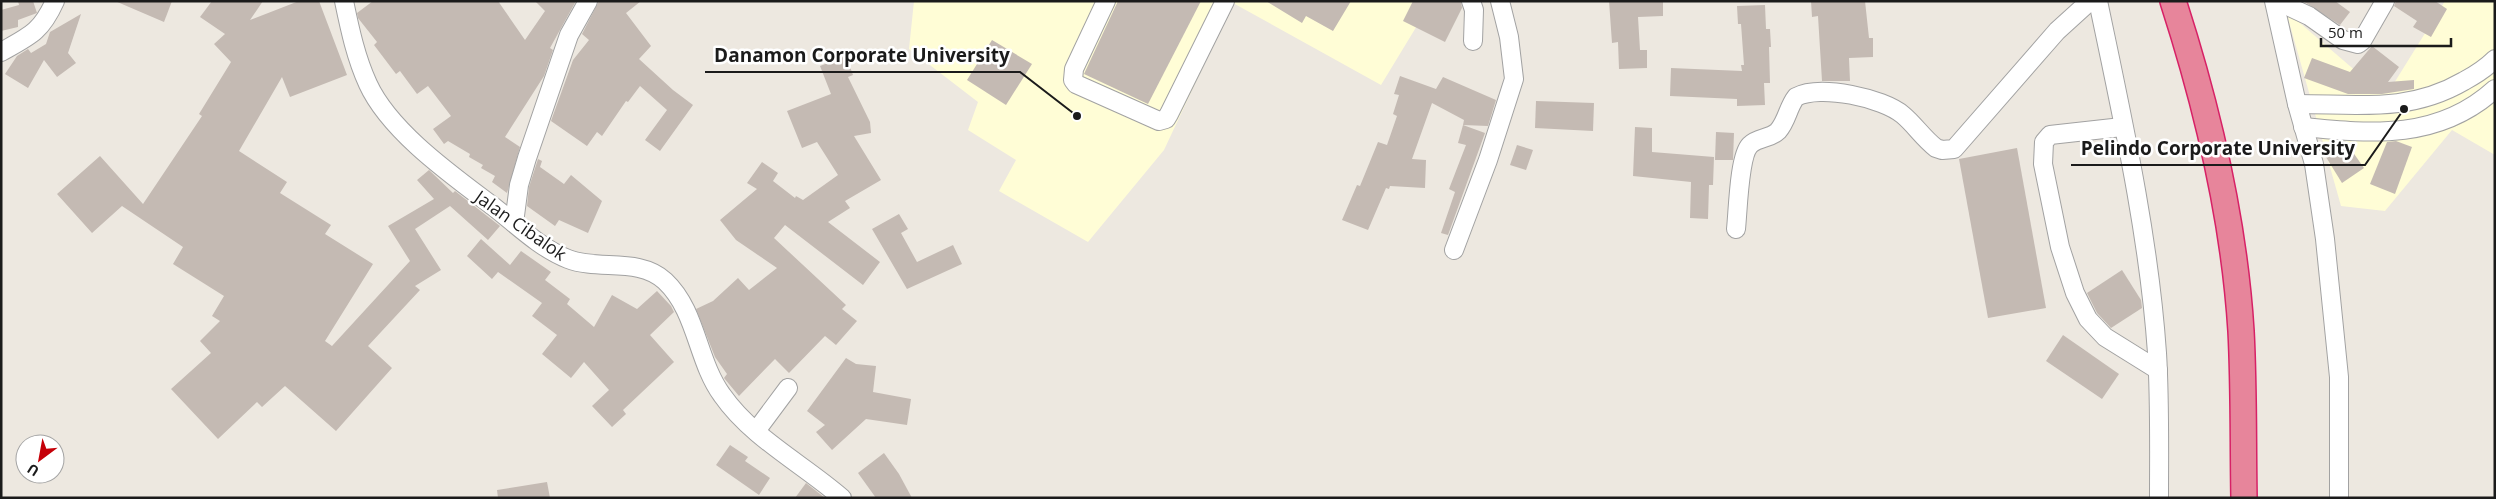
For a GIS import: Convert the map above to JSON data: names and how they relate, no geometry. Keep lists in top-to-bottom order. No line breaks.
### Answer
{"streets":{"street":["Jalan Cibalok"]},"places":["Pelindo Corporate University","Danamon Corporate University"],"scale_bar":"50 m","north":"bottom left"}
